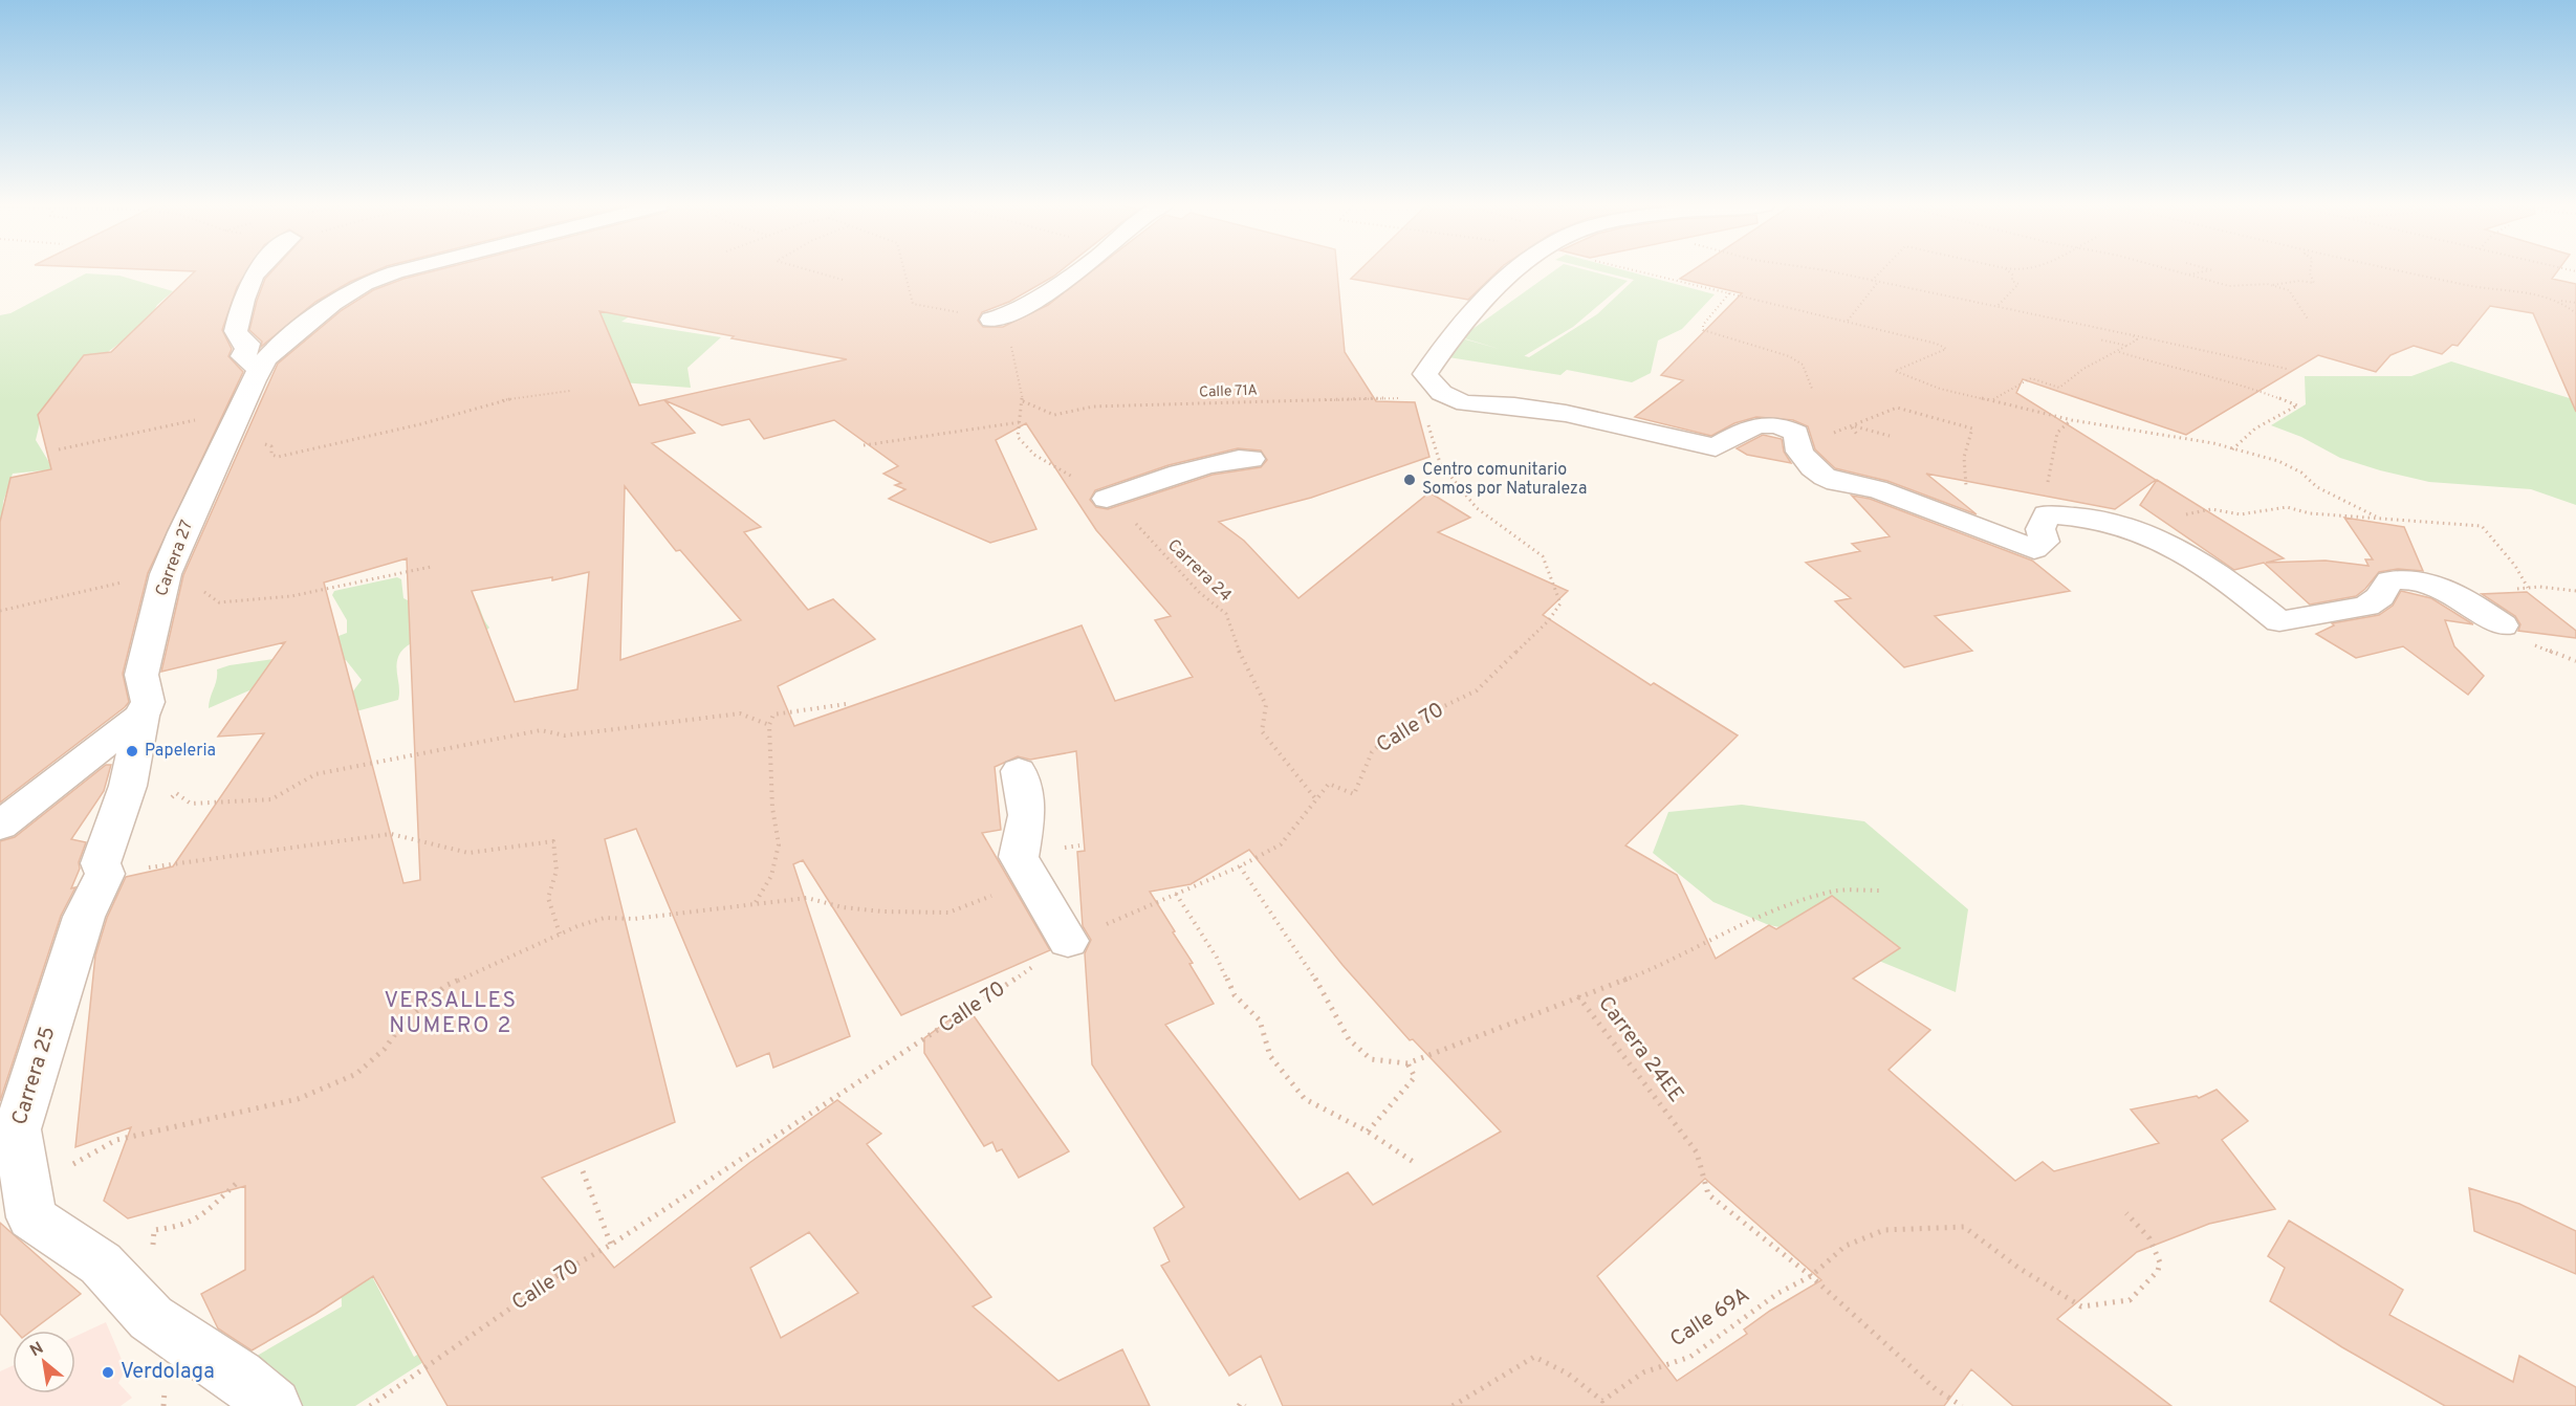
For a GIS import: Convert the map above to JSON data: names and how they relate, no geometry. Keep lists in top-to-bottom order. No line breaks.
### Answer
{"streets":{"street":["Carrera 27","Carrera 25"],"path":["Calle 71A","Carrera 24","Calle 70","Carrera 24EE","Calle 69A"]},"crossings":[["Calle 71A","Carrera 24"],["Carrera 27","Carrera 25"],["Carrera 24","Calle 70"],["Calle 70","Carrera 24EE"],["Carrera 24EE","Calle 69A"]],"districts":["VERSALLES NUMERO 2"],"places":["Centro comunitario Somos por Naturaleza","Papeleria","Verdolaga"],"north":"top left"}
